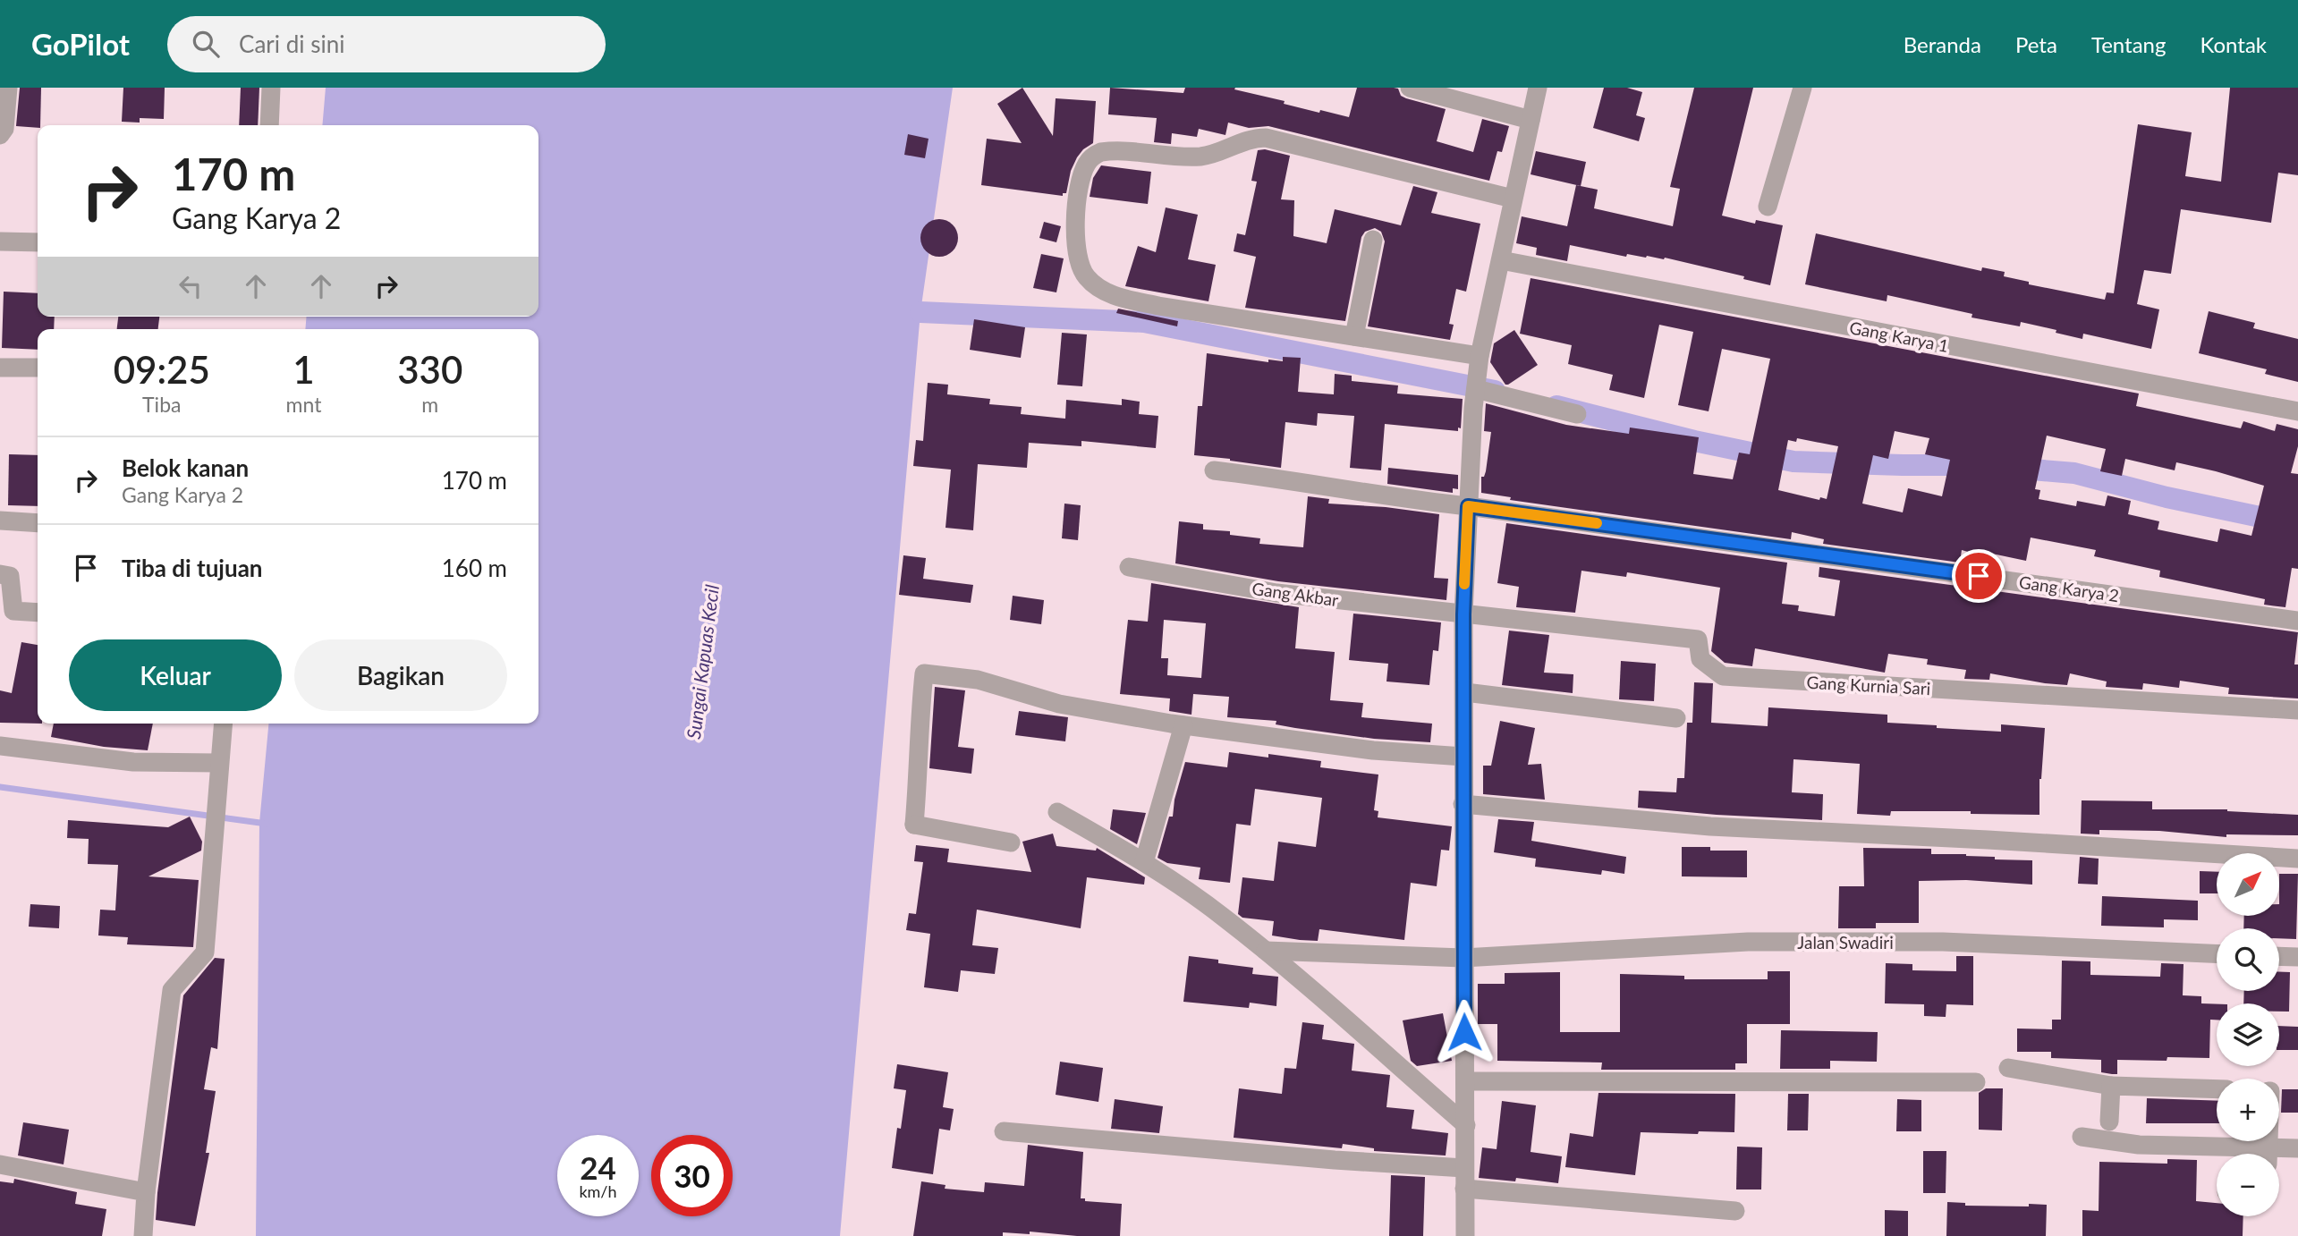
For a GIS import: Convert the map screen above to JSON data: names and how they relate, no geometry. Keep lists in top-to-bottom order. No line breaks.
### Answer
{"streets":{"street":["Gang Karya 1","Gang Karya 2","Gang Akbar","Gang Kurnia Sari","Jalan Swadiri"]},"crossings":[["Gang Akbar","Gang Kurnia Sari"]],"water":["Sungai Kapuas Kecil"],"north":"top right","page":{"header":"GoPilot","search":"Cari di sini","nav":["Beranda","Peta","Tentang","Kontak"],"turn":["170 m","Gang Karya 2"],"eta":["09:25","Tiba","1","mnt","330","m"],"list":[{"name":"Belok kanan","note":"Gang Karya 2","value":"170 m"},{"name":"Tiba di tujuan","value":"160 m"}],"buttons":["Keluar","Bagikan"],"map_buttons":["+","−"],"speed":"24 km/h","limit":"30"}}
